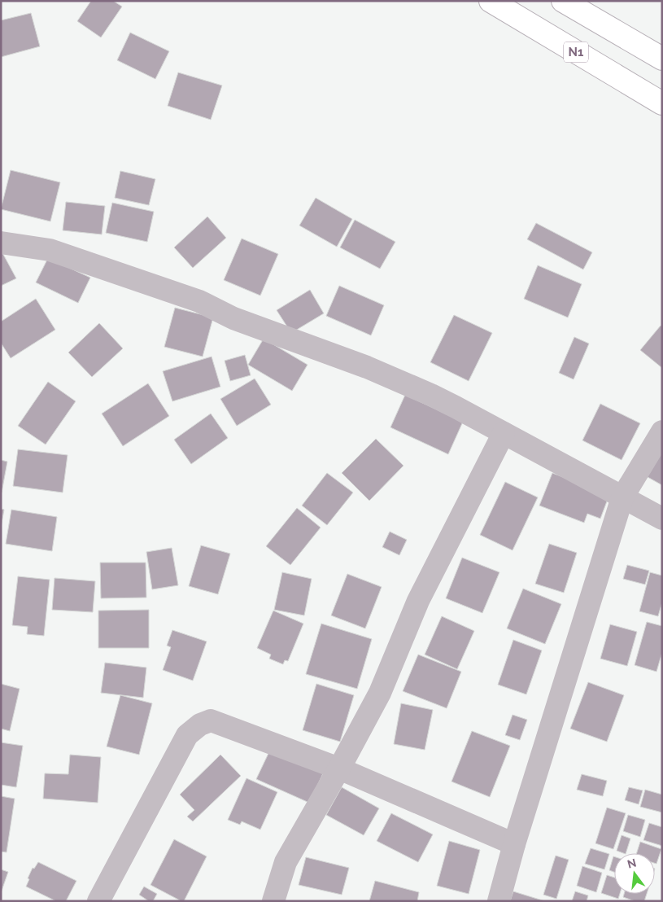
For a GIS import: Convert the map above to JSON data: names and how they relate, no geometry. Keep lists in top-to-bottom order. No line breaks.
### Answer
{"streets":{"main road":["N1"]},"north":"top"}
